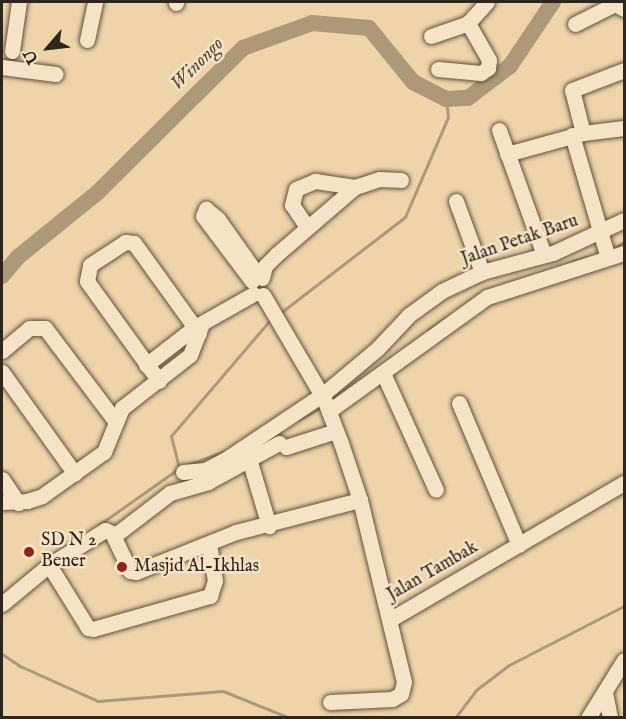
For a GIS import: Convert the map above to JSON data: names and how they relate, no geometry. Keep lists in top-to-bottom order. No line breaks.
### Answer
{"streets":{"street":["Jalan Petak Baru","Jalan Tambak"]},"crossings":[["Jalan Petak Baru","Jalan Tambak"]],"water":["Winongo"],"places":["SD N 2 Bener","Masjid Al-Ikhlas"],"north":"bottom left"}
